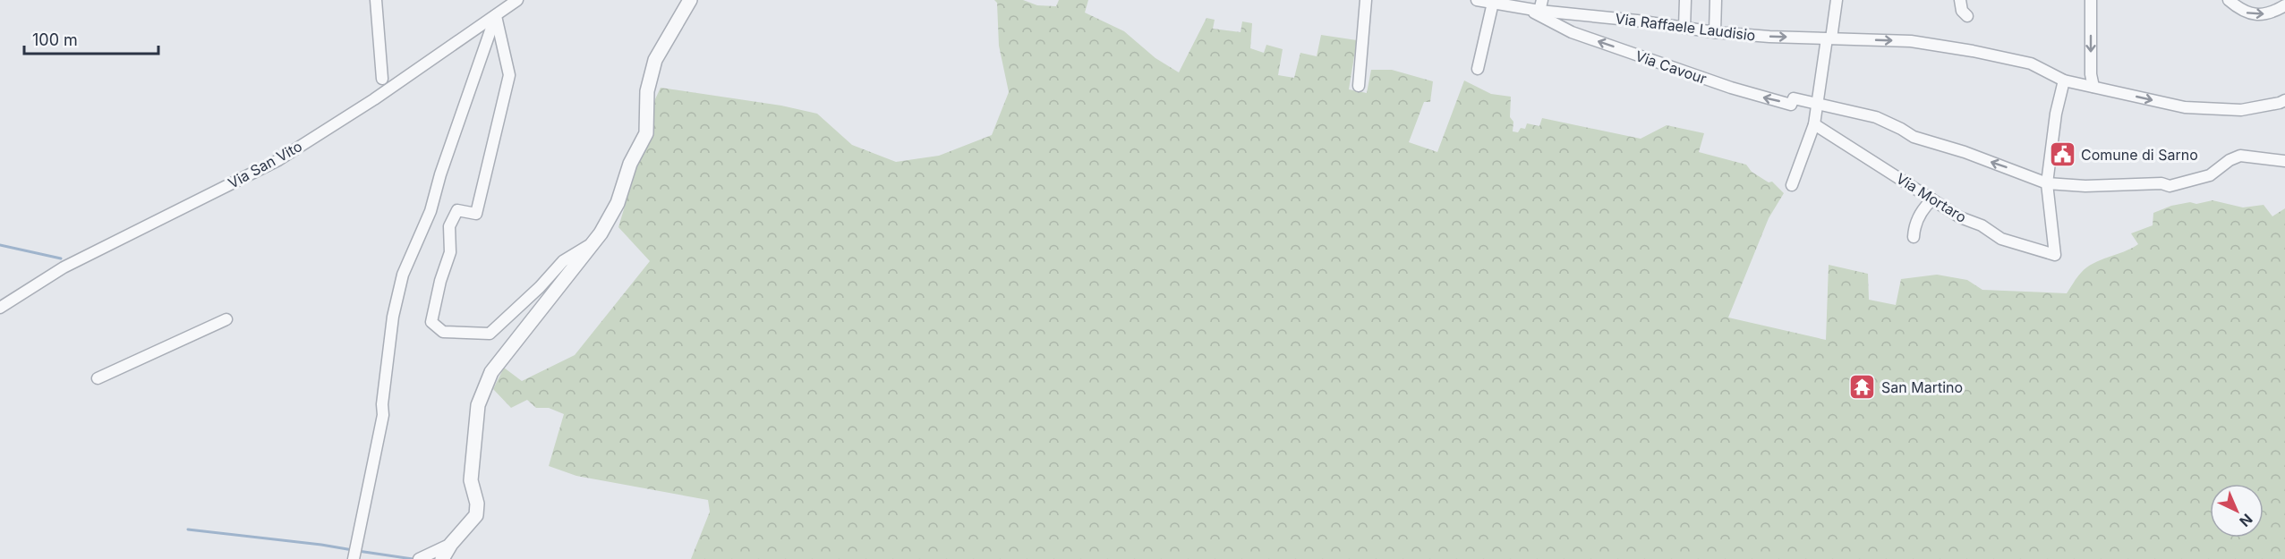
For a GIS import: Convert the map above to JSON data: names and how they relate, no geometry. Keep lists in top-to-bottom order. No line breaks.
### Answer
{"streets":{"street":["Via Raffaele Laudisio","Via Cavour","Via San Vito","Via Mortaro"]},"crossings":[["Via Raffaele Laudisio","Via Cavour"]],"one_way":["Via Cavour"],"places":{"public building":["Comune di Sarno"],"temple":["San Martino"]},"scale_bar":"100 m","north":"bottom right"}
